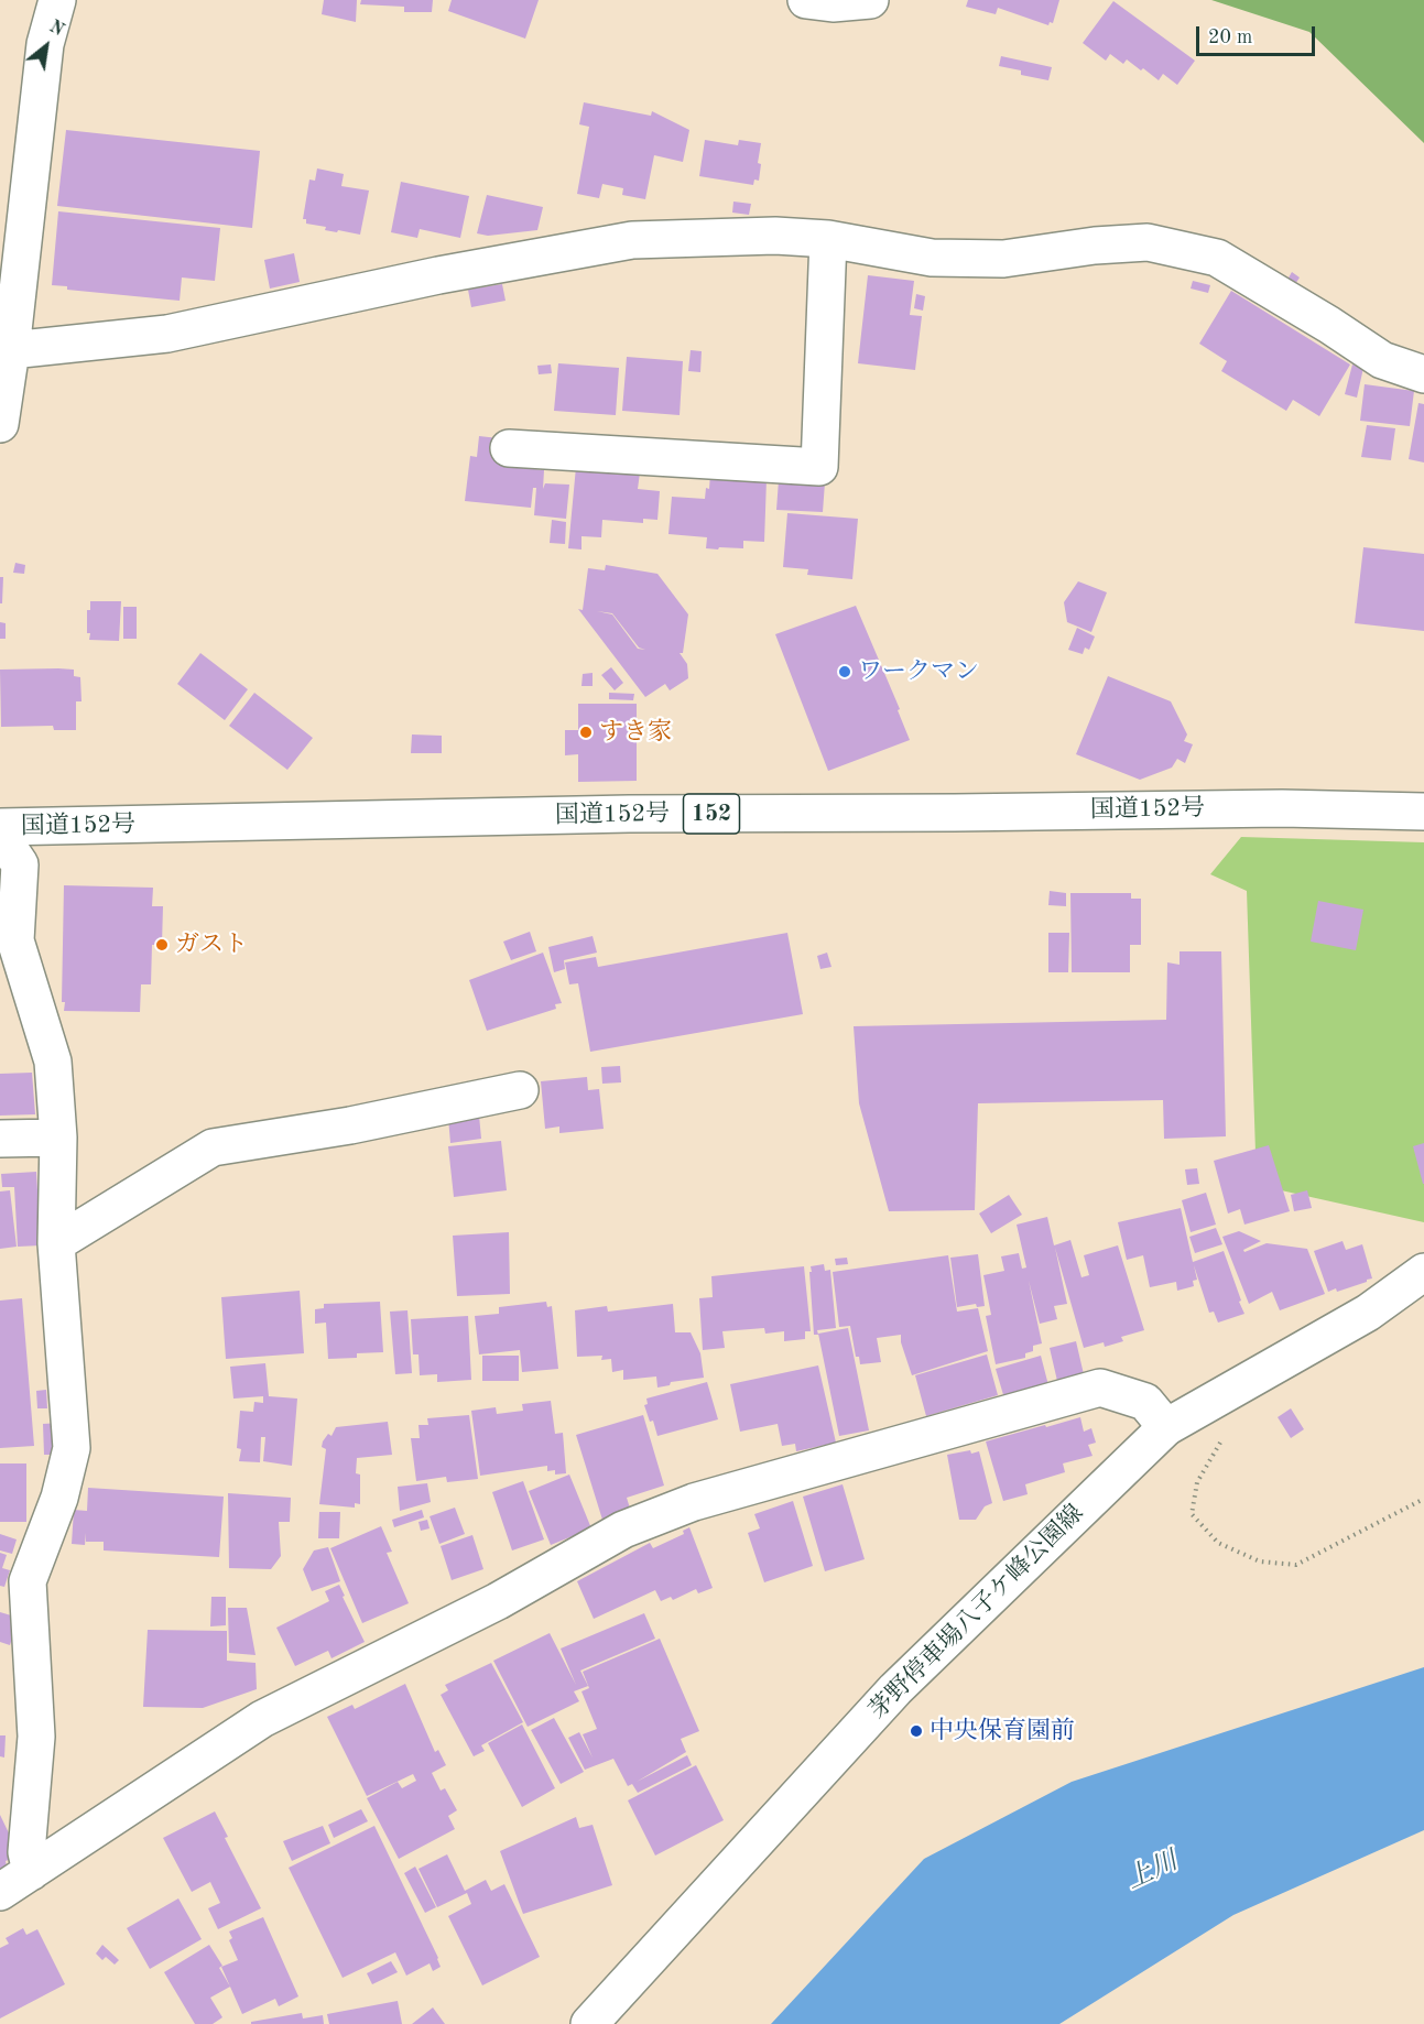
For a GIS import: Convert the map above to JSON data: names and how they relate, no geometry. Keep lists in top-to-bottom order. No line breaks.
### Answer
{"streets":{"main road":["国道152号","152","茅野停車場八子ケ峰公園線"]},"water":["上川"],"places":["ワークマン","すき家","ガスト","中央保育園前"],"scale_bar":"20 m","north":"top right"}
